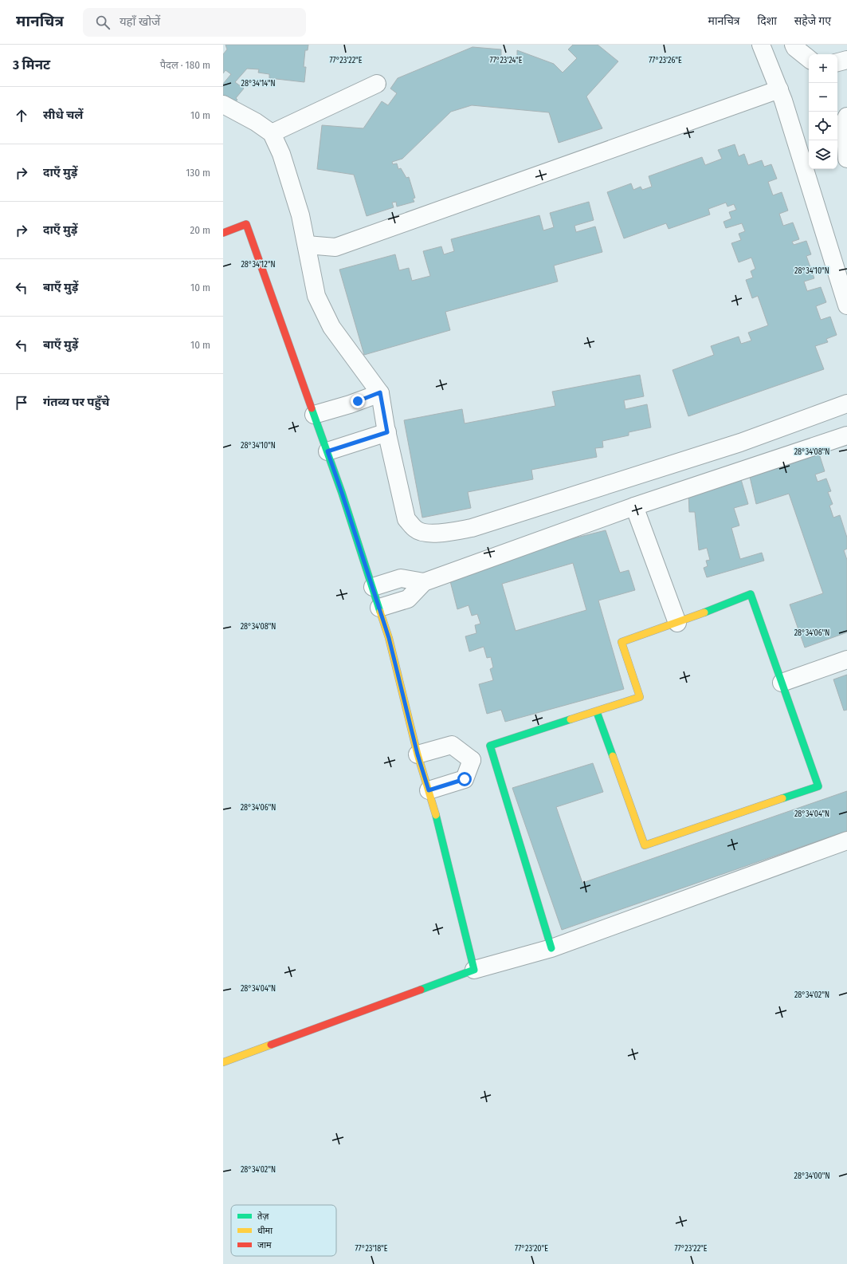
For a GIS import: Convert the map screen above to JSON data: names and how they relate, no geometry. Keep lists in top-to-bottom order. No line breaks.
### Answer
{"legend":["तेज़","धीमा","जाम"],"page":{"header":"मानचित्र","search":"यहाँ खोजें","nav":["मानचित्र","दिशा","सहेजे गए"],"heading":["3 मिनट","पैदल · 180 m"],"map_buttons":["+","−"],"list":[["सीधे चलें","10 m"],["दाएँ मुड़ें","130 m"],["दाएँ मुड़ें","20 m"],["बाएँ मुड़ें","10 m"],["बाएँ मुड़ें","10 m"],"गंतव्य पर पहुँचे"]},"coordinates":["77°23'22\"E","77°23'24\"E","77°23'26\"E","28°34'14\"N","28°34'12\"N","28°34'10\"N","28°34'08\"N","28°34'06\"N","28°34'04\"N","28°34'02\"N","28°34'00\"N","77°23'18\"E","77°23'20\"E"]}
